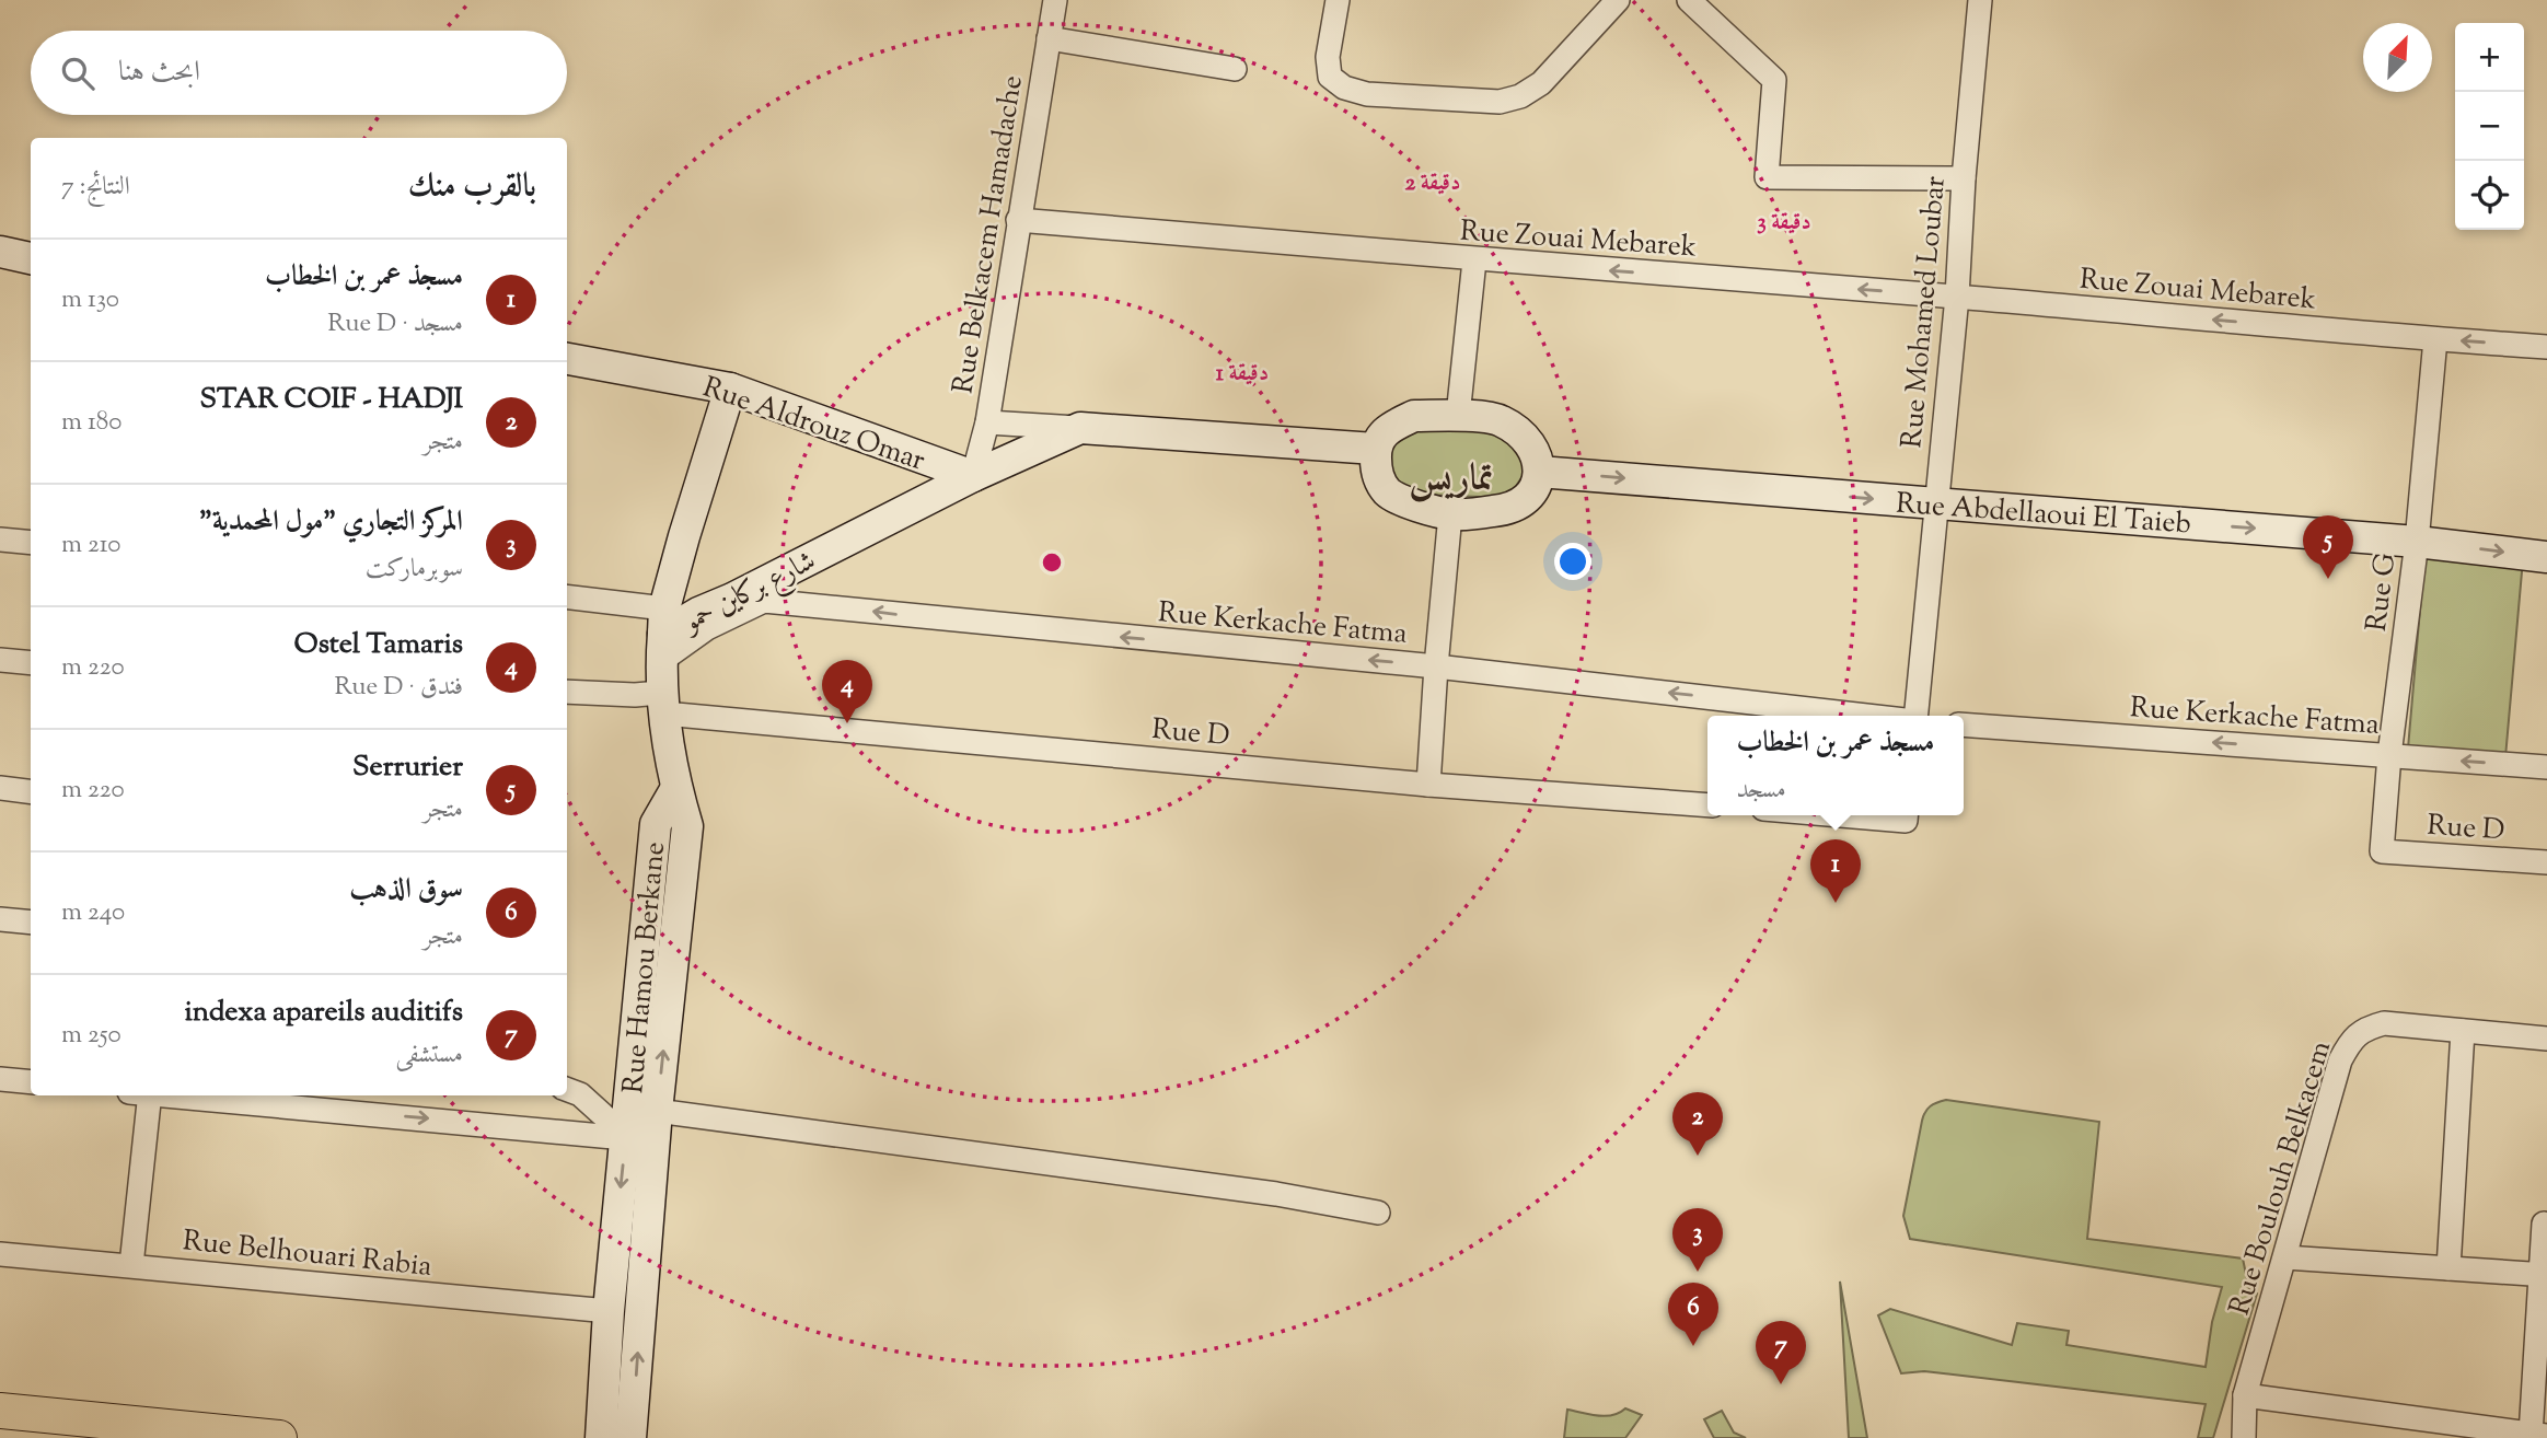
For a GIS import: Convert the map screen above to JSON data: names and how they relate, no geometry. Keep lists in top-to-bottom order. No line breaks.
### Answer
{"streets":{"street":["Rue Belkacem Hamadache","Rue Zouai Mebarek","Rue Mohamed Loubar","Rue Aldrouz Omar","Rue Abdellaoui El Taieb","شارع بركاين حمو","Rue G","Rue Kerkache Fatma","Rue D","Rue Hamou Berkane","Rue Boulouh Belkacem","Rue Belhouari Rabia"]},"crossings":[["Rue Belkacem Hamadache","Rue Zouai Mebarek"],["Rue Belkacem Hamadache","Rue Aldrouz Omar"],["Rue Belkacem Hamadache","شارع بركاين حمو"],["Rue Zouai Mebarek","Rue Mohamed Loubar"],["Rue Zouai Mebarek","Rue G"],["Rue Mohamed Loubar","Rue Abdellaoui El Taieb"],["Rue Aldrouz Omar","شارع بركاين حمو"],["Rue Abdellaoui El Taieb","Rue G"],["شارع بركاين حمو","Rue Kerkache Fatma"],["شارع بركاين حمو","Rue D"],["شارع بركاين حمو","Rue Hamou Berkane"],["Rue G","Rue Kerkache Fatma"],["Rue G","Rue D"],["Rue Hamou Berkane","Rue Belhouari Rabia"]],"one_way":["Rue Zouai Mebarek","Rue Abdellaoui El Taieb","Rue Kerkache Fatma"],"districts":["تماريس"],"north":"top right","page":{"map_buttons":["+","−"],"search":"ابحث هنا","heading":["بالقرب منك","النتائج: 7"],"list":[{"mark":"1","name":"مسجذ عمر بن الخطاب","note":"مسجد · Rue D","value":"130 m"},{"mark":"2","name":"STAR COIF - HADJI","note":"متجر","value":"180 m"},{"mark":"3","name":"المركز التجاري \"مول المحمدية\"","note":"سوبرماركت","value":"210 m"},{"mark":"4","name":"Ostel Tamaris","note":"فندق · Rue D","value":"220 m"},{"mark":"5","name":"Serrurier","note":"متجر","value":"220 m"},{"mark":"6","name":"سوق الذهب","note":"متجر","value":"240 m"},{"mark":"7","name":"indexa apareils auditifs","note":"مستشفى","value":"250 m"}],"pins":["5","4","1","2","3","6","7"],"popup":["مسجذ عمر بن الخطاب","مسجد"]},"rings":["2 دقيقة","3 دقيقة","1 دقيقة"]}
